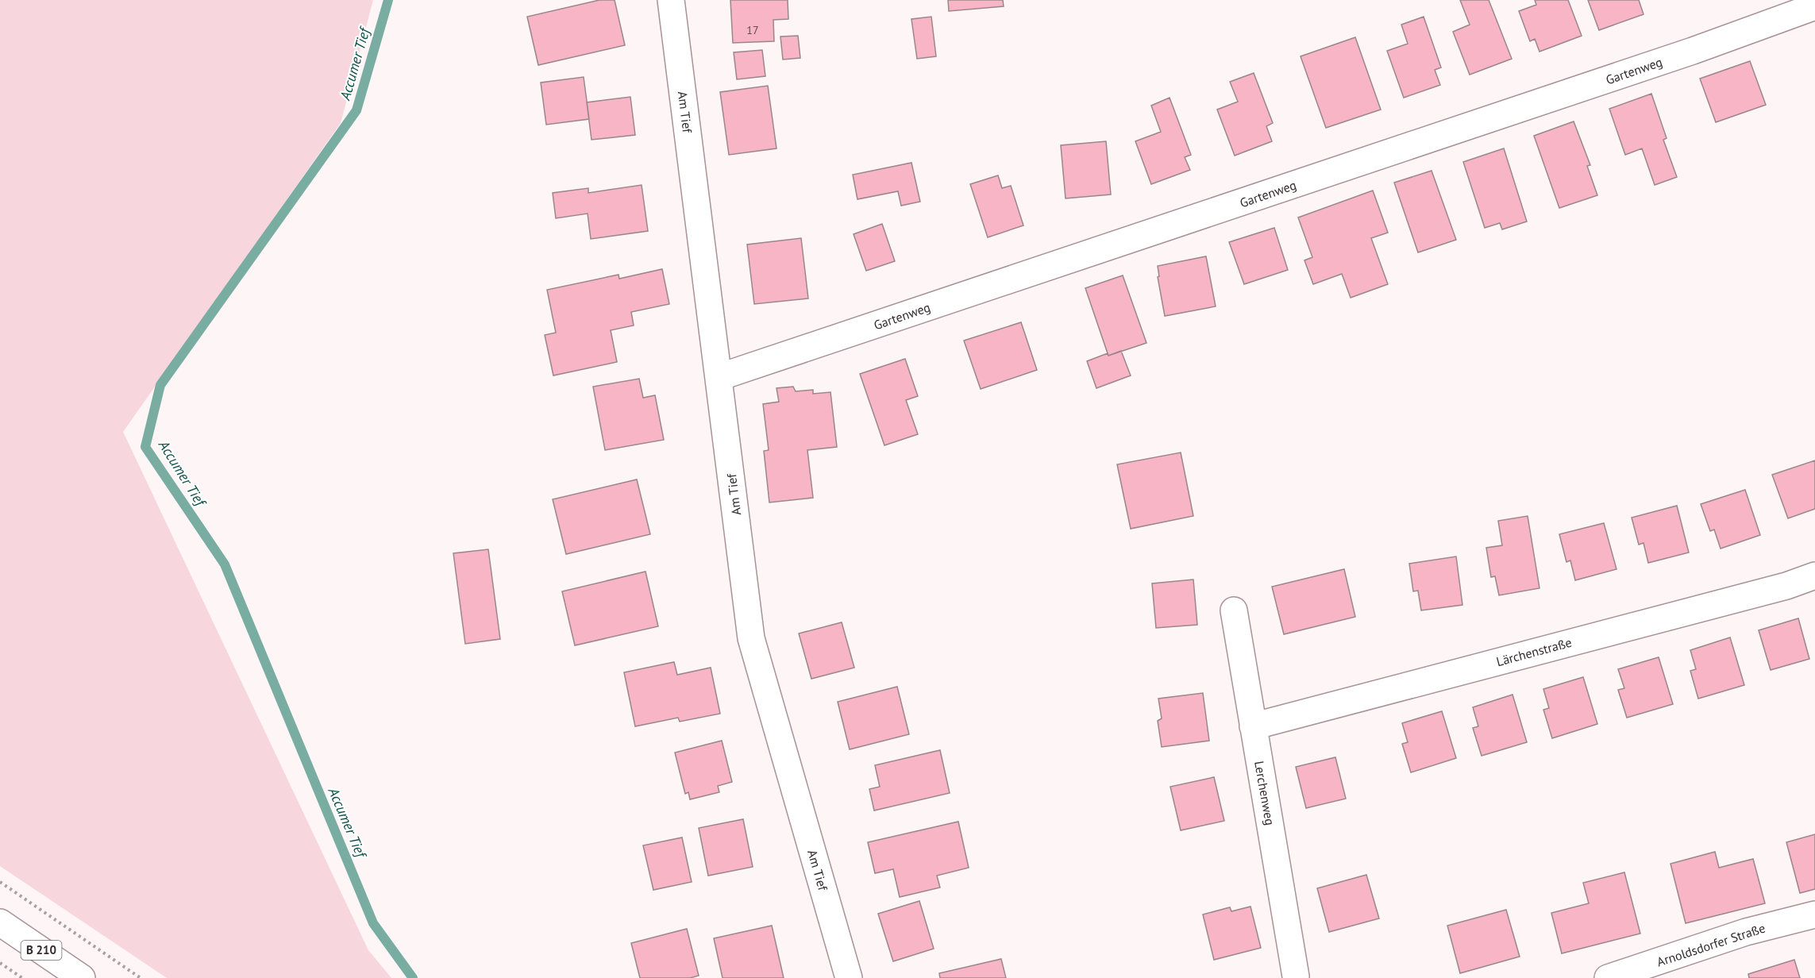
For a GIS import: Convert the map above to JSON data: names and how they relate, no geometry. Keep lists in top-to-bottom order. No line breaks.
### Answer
{"streets":{"street":["Gartenweg","Am Tief","Lärchenstraße","Lerchenweg","Arnoldsdorfer Straße","B 210"]},"crossings":[["Gartenweg","Am Tief"],["Lärchenstraße","Lerchenweg"]],"water":["Accumer Tief"],"house_numbers":["17"]}
